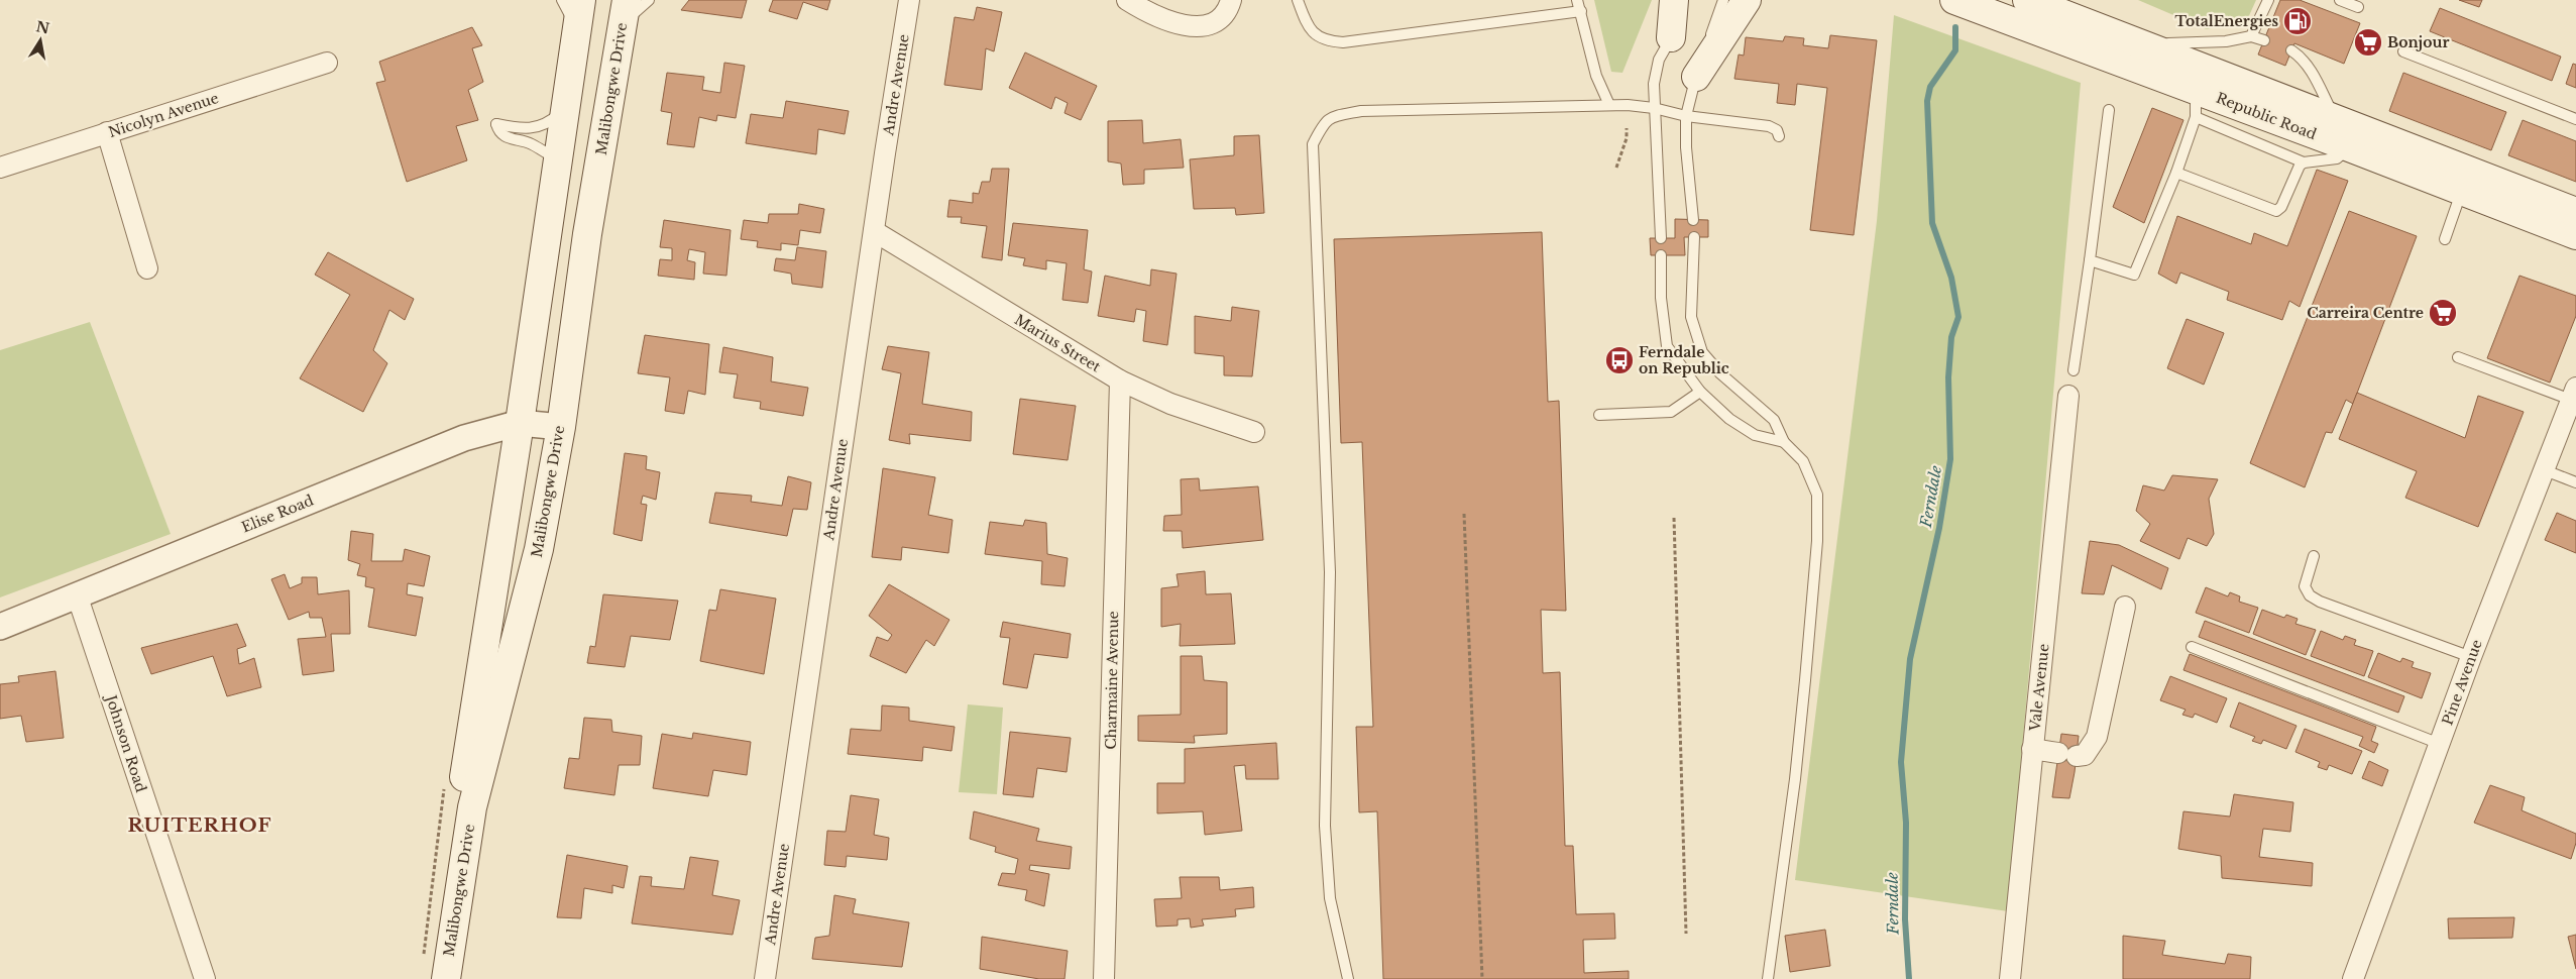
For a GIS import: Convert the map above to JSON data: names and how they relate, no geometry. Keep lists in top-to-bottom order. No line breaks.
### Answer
{"streets":{"main road":["Malibongwe Drive","Republic Road"],"street":["Andre Avenue","Nicolyn Avenue","Marius Street","Elise Road","Charmaine Avenue","Pine Avenue","Vale Avenue","Johnson Road"]},"crossings":[["Andre Avenue","Marius Street"],["Malibongwe Drive","Elise Road"],["Marius Street","Charmaine Avenue"],["Elise Road","Johnson Road"]],"districts":["RUITERHOF"],"water":["Ferndale"],"places":{"fuel station":["TotalEnergies"],"supermarket":["Bonjour","Carreira Centre"],"bus stop":["Ferndale on Republic"]},"north":"top"}
